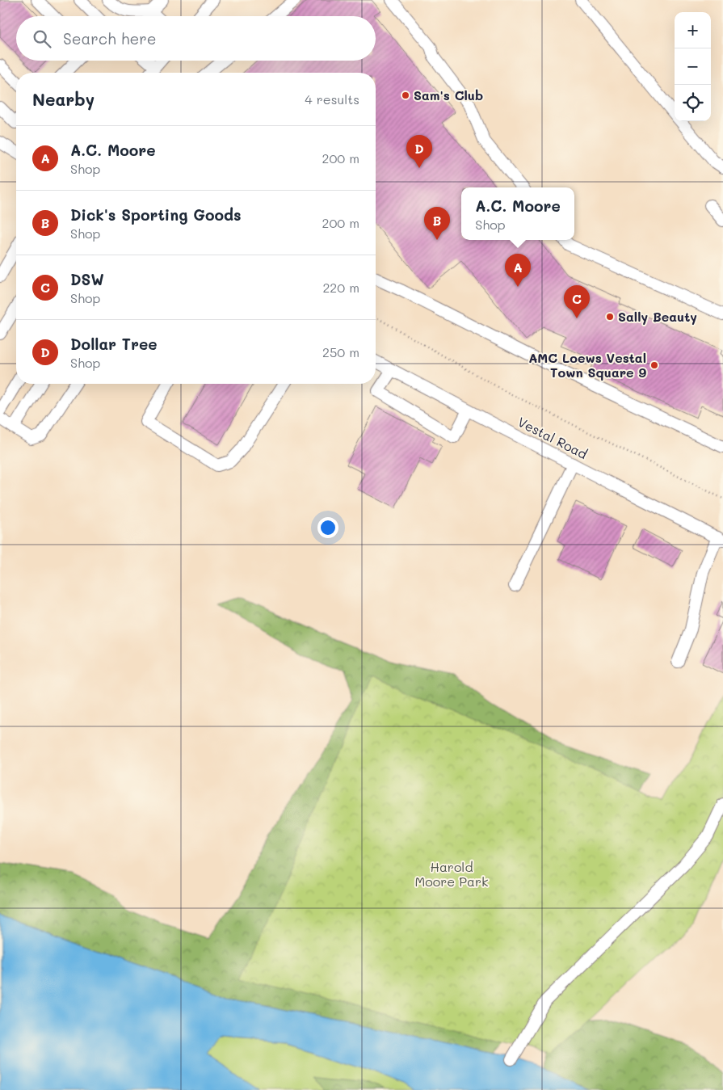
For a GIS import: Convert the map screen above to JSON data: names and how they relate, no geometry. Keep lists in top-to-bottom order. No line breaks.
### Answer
{"streets":{"street":["Vestal Road"]},"parks":["Harold Moore Park"],"places":["Sam's Club","Sally Beauty","AMC Loews Vestal Town Square 9"],"page":{"map_buttons":["+","−"],"search":"Search here","heading":["Nearby","4 results"],"list":[{"mark":"A","name":"A.C. Moore","note":"Shop","value":"200 m"},{"mark":"B","name":"Dick's Sporting Goods","note":"Shop","value":"200 m"},{"mark":"C","name":"DSW","note":"Shop","value":"220 m"},{"mark":"D","name":"Dollar Tree","note":"Shop","value":"250 m"}],"pins":["D","B","A","C"],"popup":["A.C. Moore","Shop"]}}
